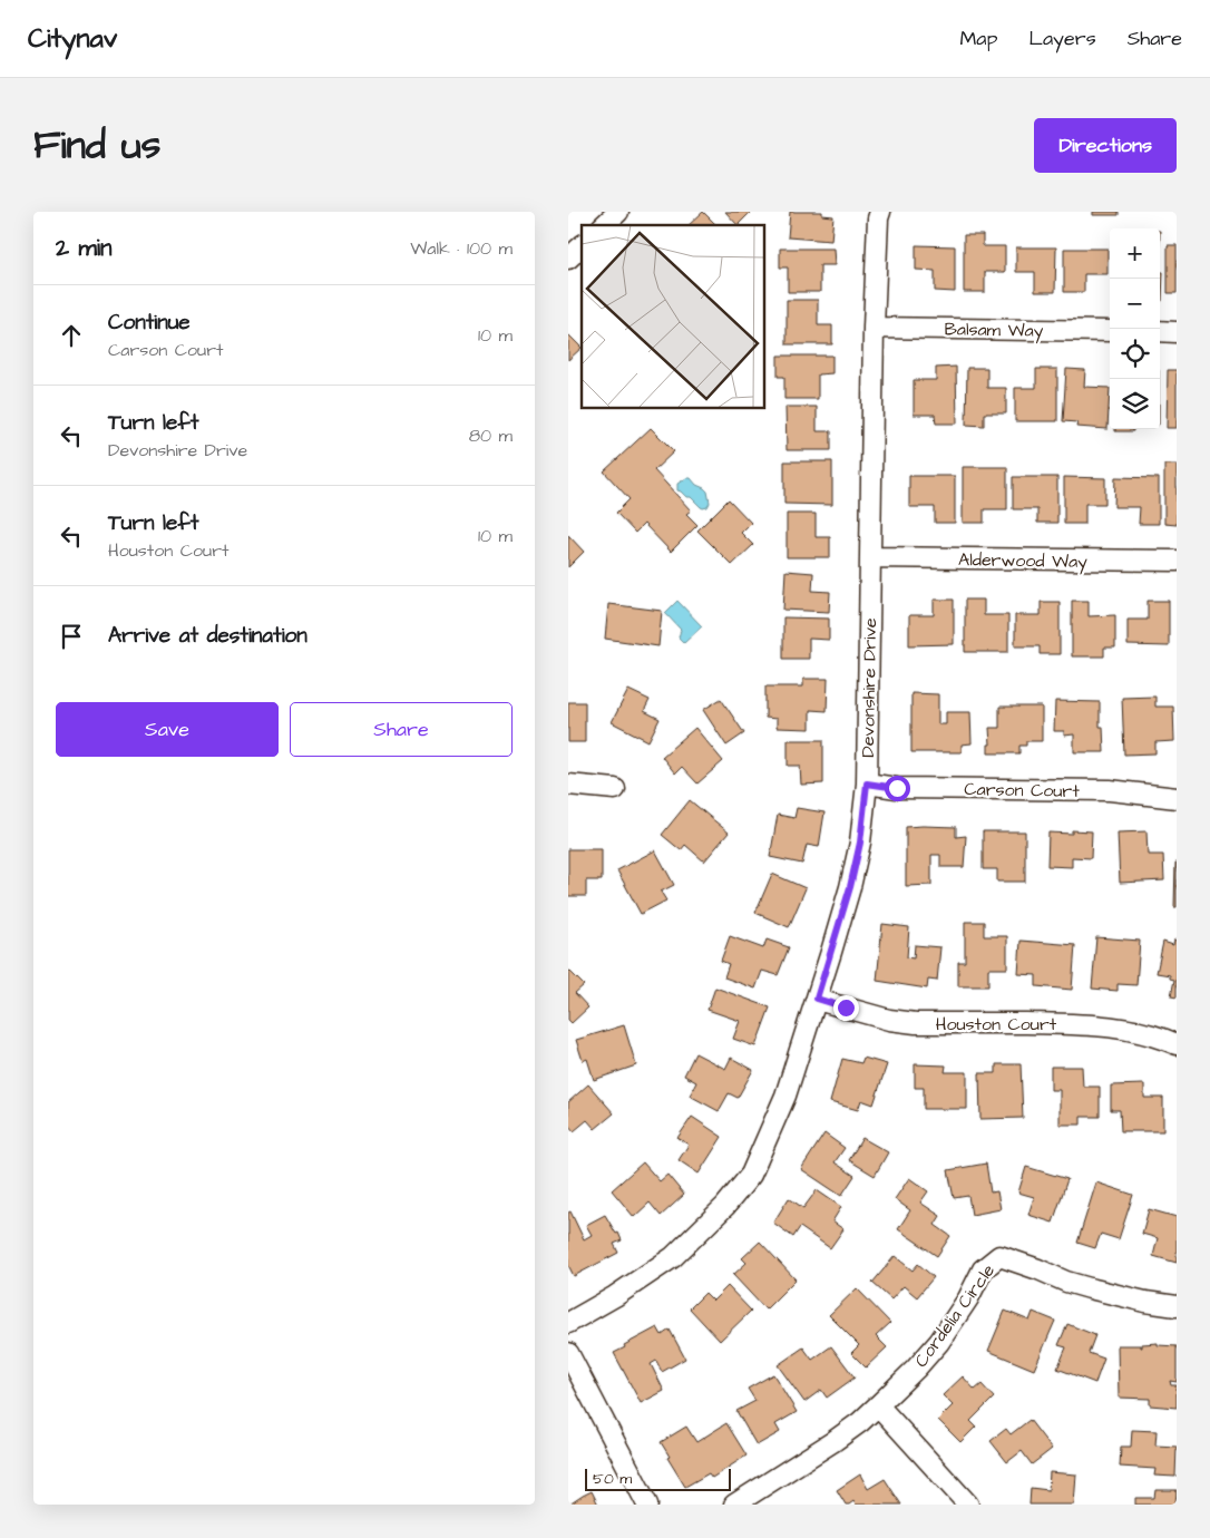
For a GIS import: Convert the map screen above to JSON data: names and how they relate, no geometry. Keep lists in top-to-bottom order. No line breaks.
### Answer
{"streets":{"street":["Balsam Way","Alderwood Way","Devonshire Drive","Carson Court","Houston Court","Cordelia Circle"]},"crossings":[["Balsam Way","Devonshire Drive"],["Alderwood Way","Devonshire Drive"],["Devonshire Drive","Carson Court"],["Devonshire Drive","Houston Court"]],"scale_bar":"50 m","page":{"header":"Citynav","nav":["Map","Layers","Share"],"title":"Find us","buttons":["Directions",["Save","Share"]],"heading":["2 min","Walk · 100 m"],"map_buttons":["+","−"],"list":[["Continue","Carson Court","10 m"],["Turn left","Devonshire Drive","80 m"],["Turn left","Houston Court","10 m"],"Arrive at destination"],"scale":"50 m"}}
